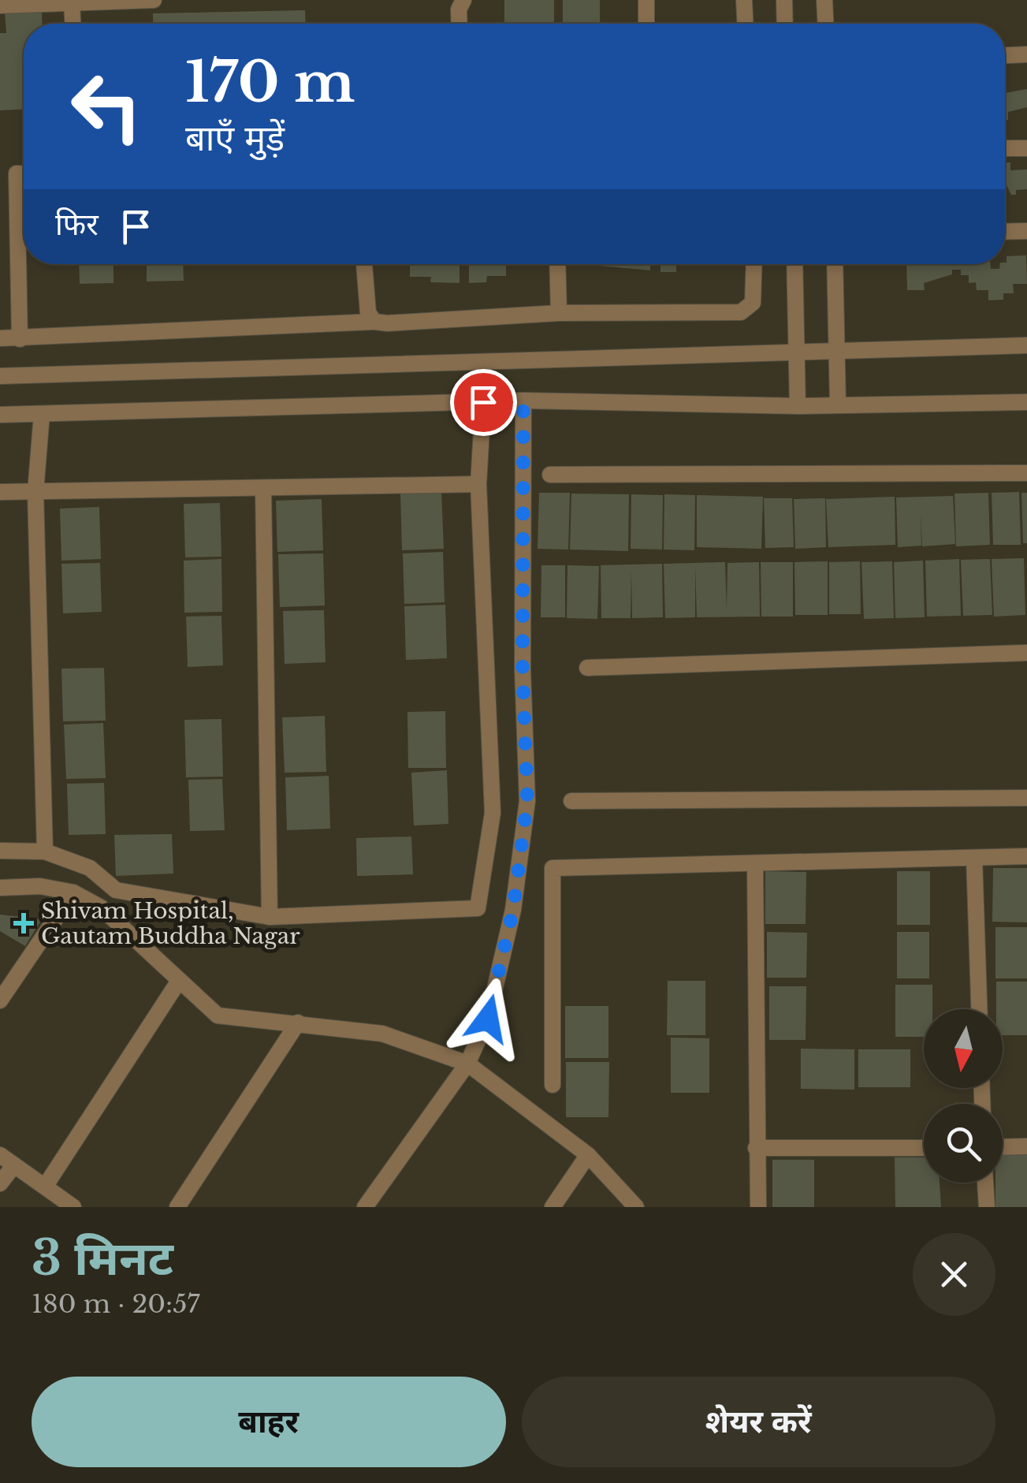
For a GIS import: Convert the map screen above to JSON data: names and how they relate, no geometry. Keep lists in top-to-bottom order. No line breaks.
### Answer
{"places":{"health":["Shivam Hospital, Gautam Buddha Nagar"]},"north":"bottom","page":{"turn":["170 m","बाएँ मुड़ें"],"then":"फिर","heading":["3 मिनट","180 m · 20:57"],"buttons":["बाहर","शेयर करें"]}}
